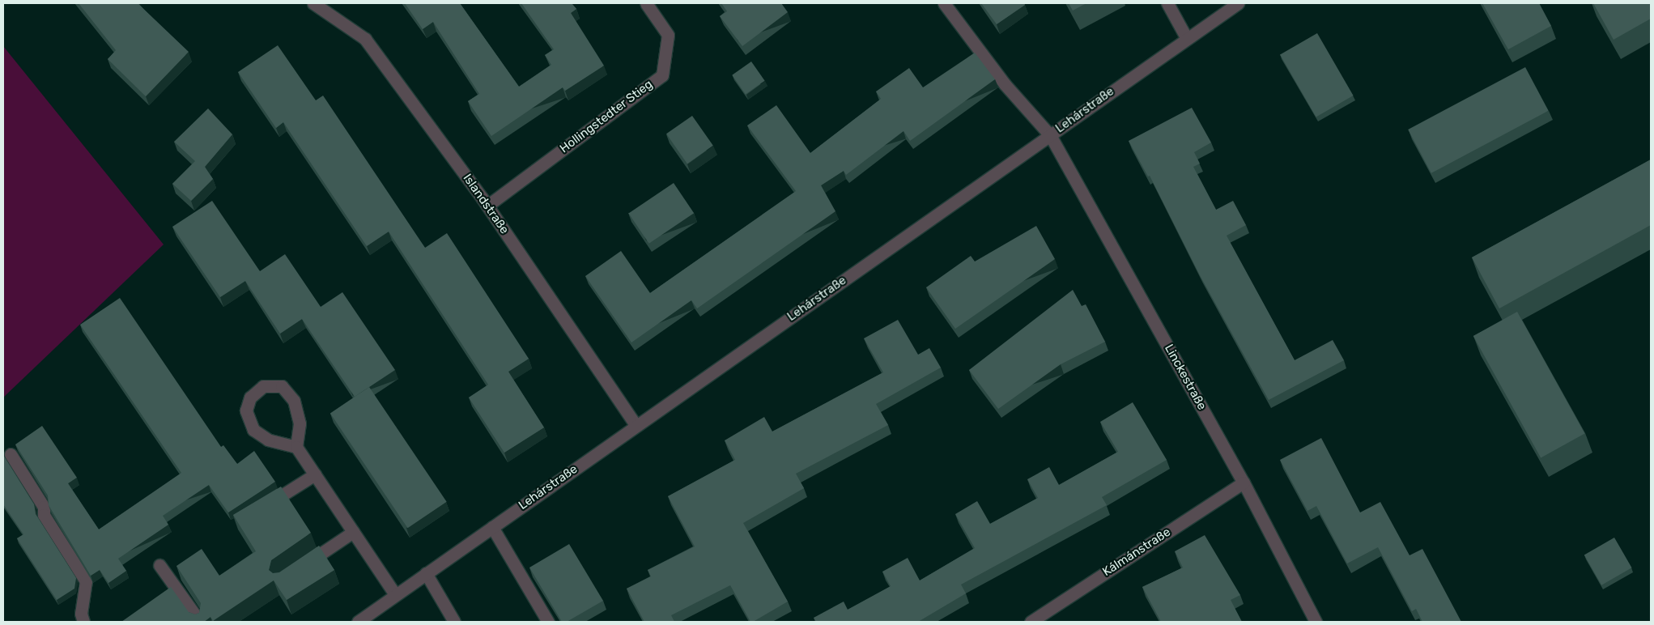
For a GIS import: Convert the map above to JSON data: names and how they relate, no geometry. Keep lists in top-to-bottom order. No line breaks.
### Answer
{"streets":{"street":["Lehárstraße","Hollingstedter Stieg","Islandstraße","Linckestraße","Kálmánstraße"]},"crossings":[["Lehárstraße","Islandstraße"],["Lehárstraße","Linckestraße"],["Hollingstedter Stieg","Islandstraße"],["Linckestraße","Kálmánstraße"]]}
